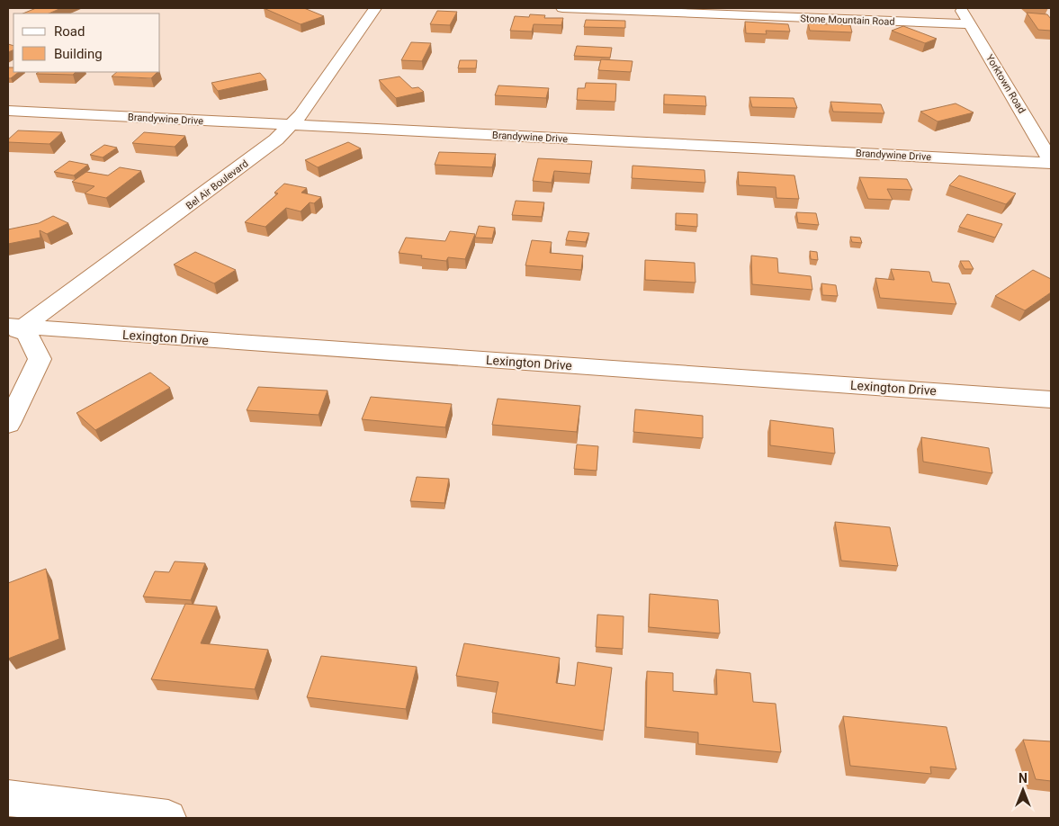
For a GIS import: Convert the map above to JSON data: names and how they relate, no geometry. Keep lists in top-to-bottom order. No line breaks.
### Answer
{"streets":{"street":["Stone Mountain Road","Yorktown Road","Brandywine Drive","Bel Air Boulevard","Lexington Drive"]},"crossings":[["Stone Mountain Road","Yorktown Road"],["Yorktown Road","Brandywine Drive"],["Brandywine Drive","Bel Air Boulevard"],["Bel Air Boulevard","Lexington Drive"]],"legend":["Road","Building"],"north":"top"}
